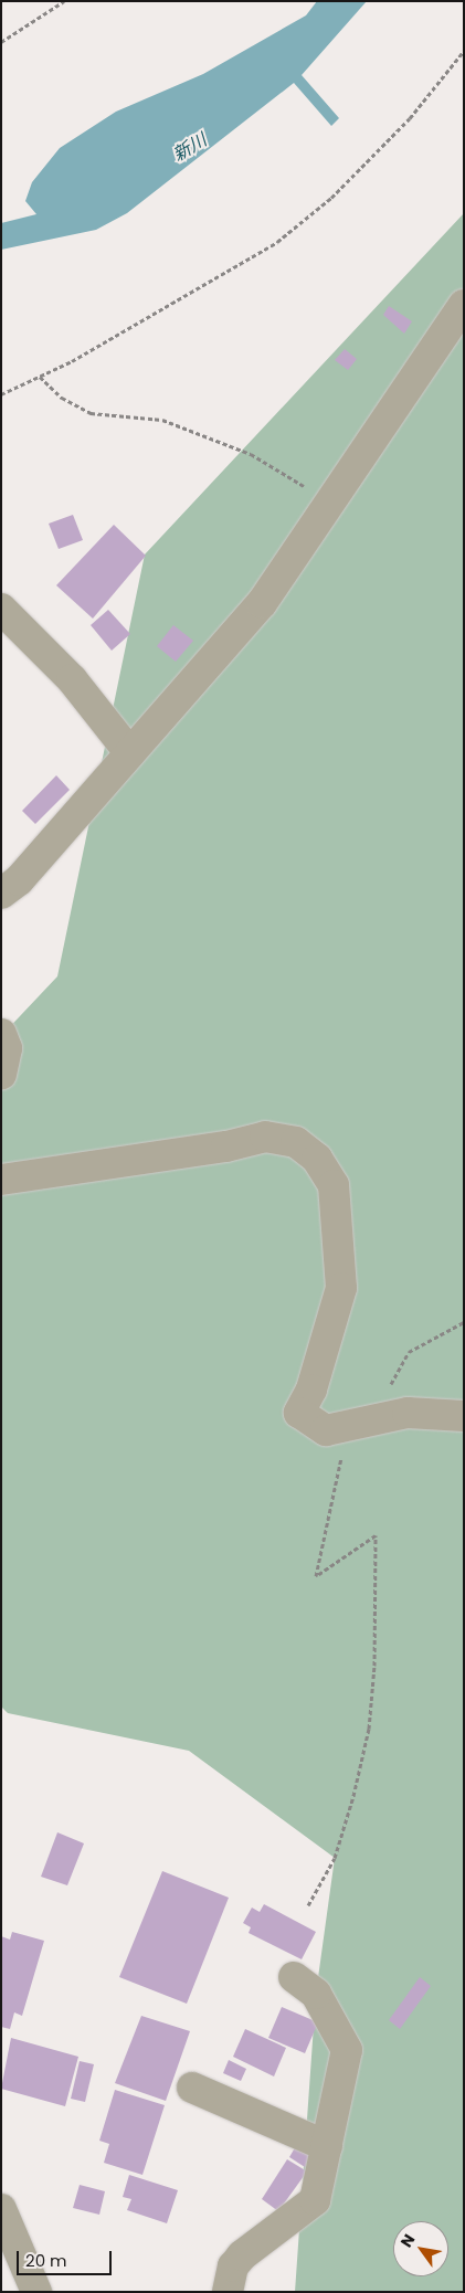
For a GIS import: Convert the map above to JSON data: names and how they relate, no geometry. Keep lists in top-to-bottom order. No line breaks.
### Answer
{"water":["新川"],"scale_bar":"20 m","north":"top left"}
